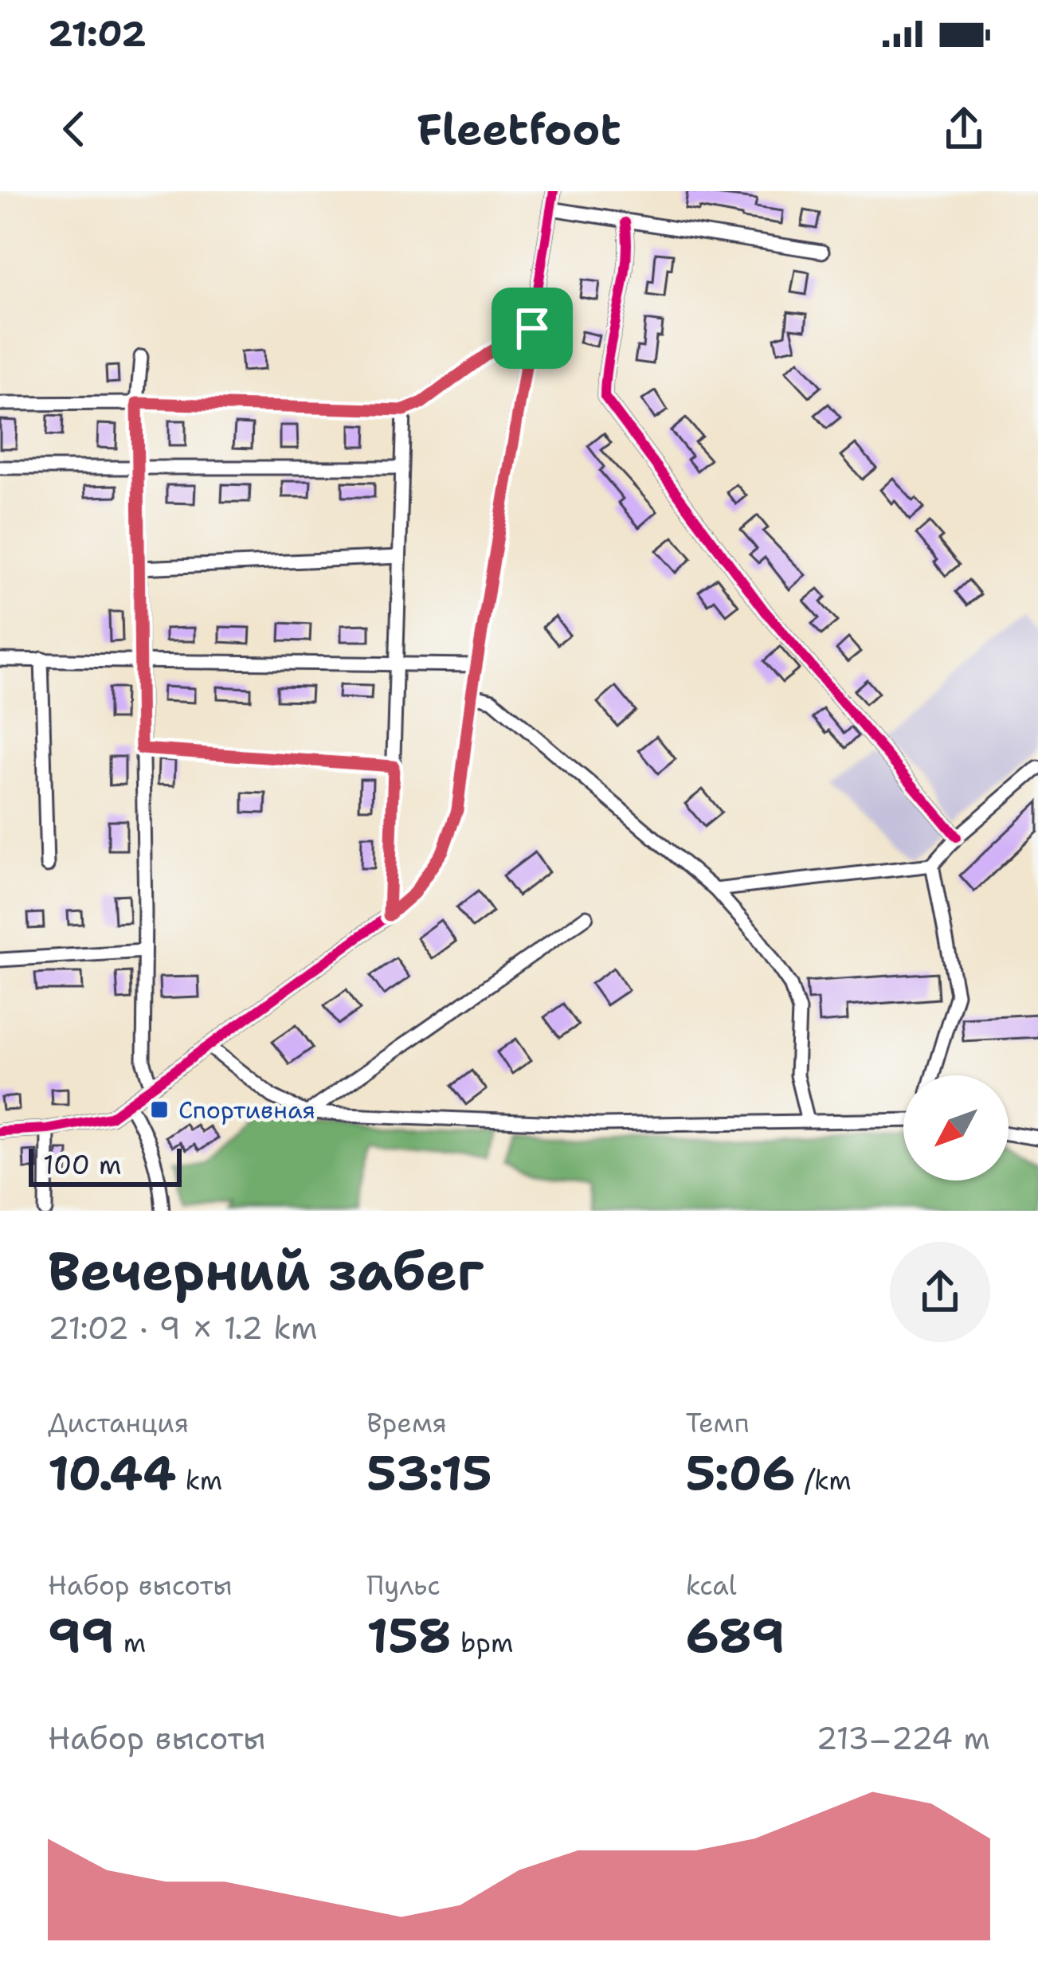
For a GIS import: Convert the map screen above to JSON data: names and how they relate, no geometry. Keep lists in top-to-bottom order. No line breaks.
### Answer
{"places":{"transit":["Спортивная"]},"scale_bar":"100 m","north":"bottom left","page":{"status":"21:02","header":"Fleetfoot","scale":"100 m","heading":["Вечерний забег","21:02 · 9 × 1.2 km"],"stats":[["Дистанция","10.44 km"],["Время","53:15"],["Темп","5:06 /km"],["Набор высоты","99 m"],["Пульс","158 bpm"],["kcal","689"]],"chart":["Набор высоты","213–224 m"]}}
